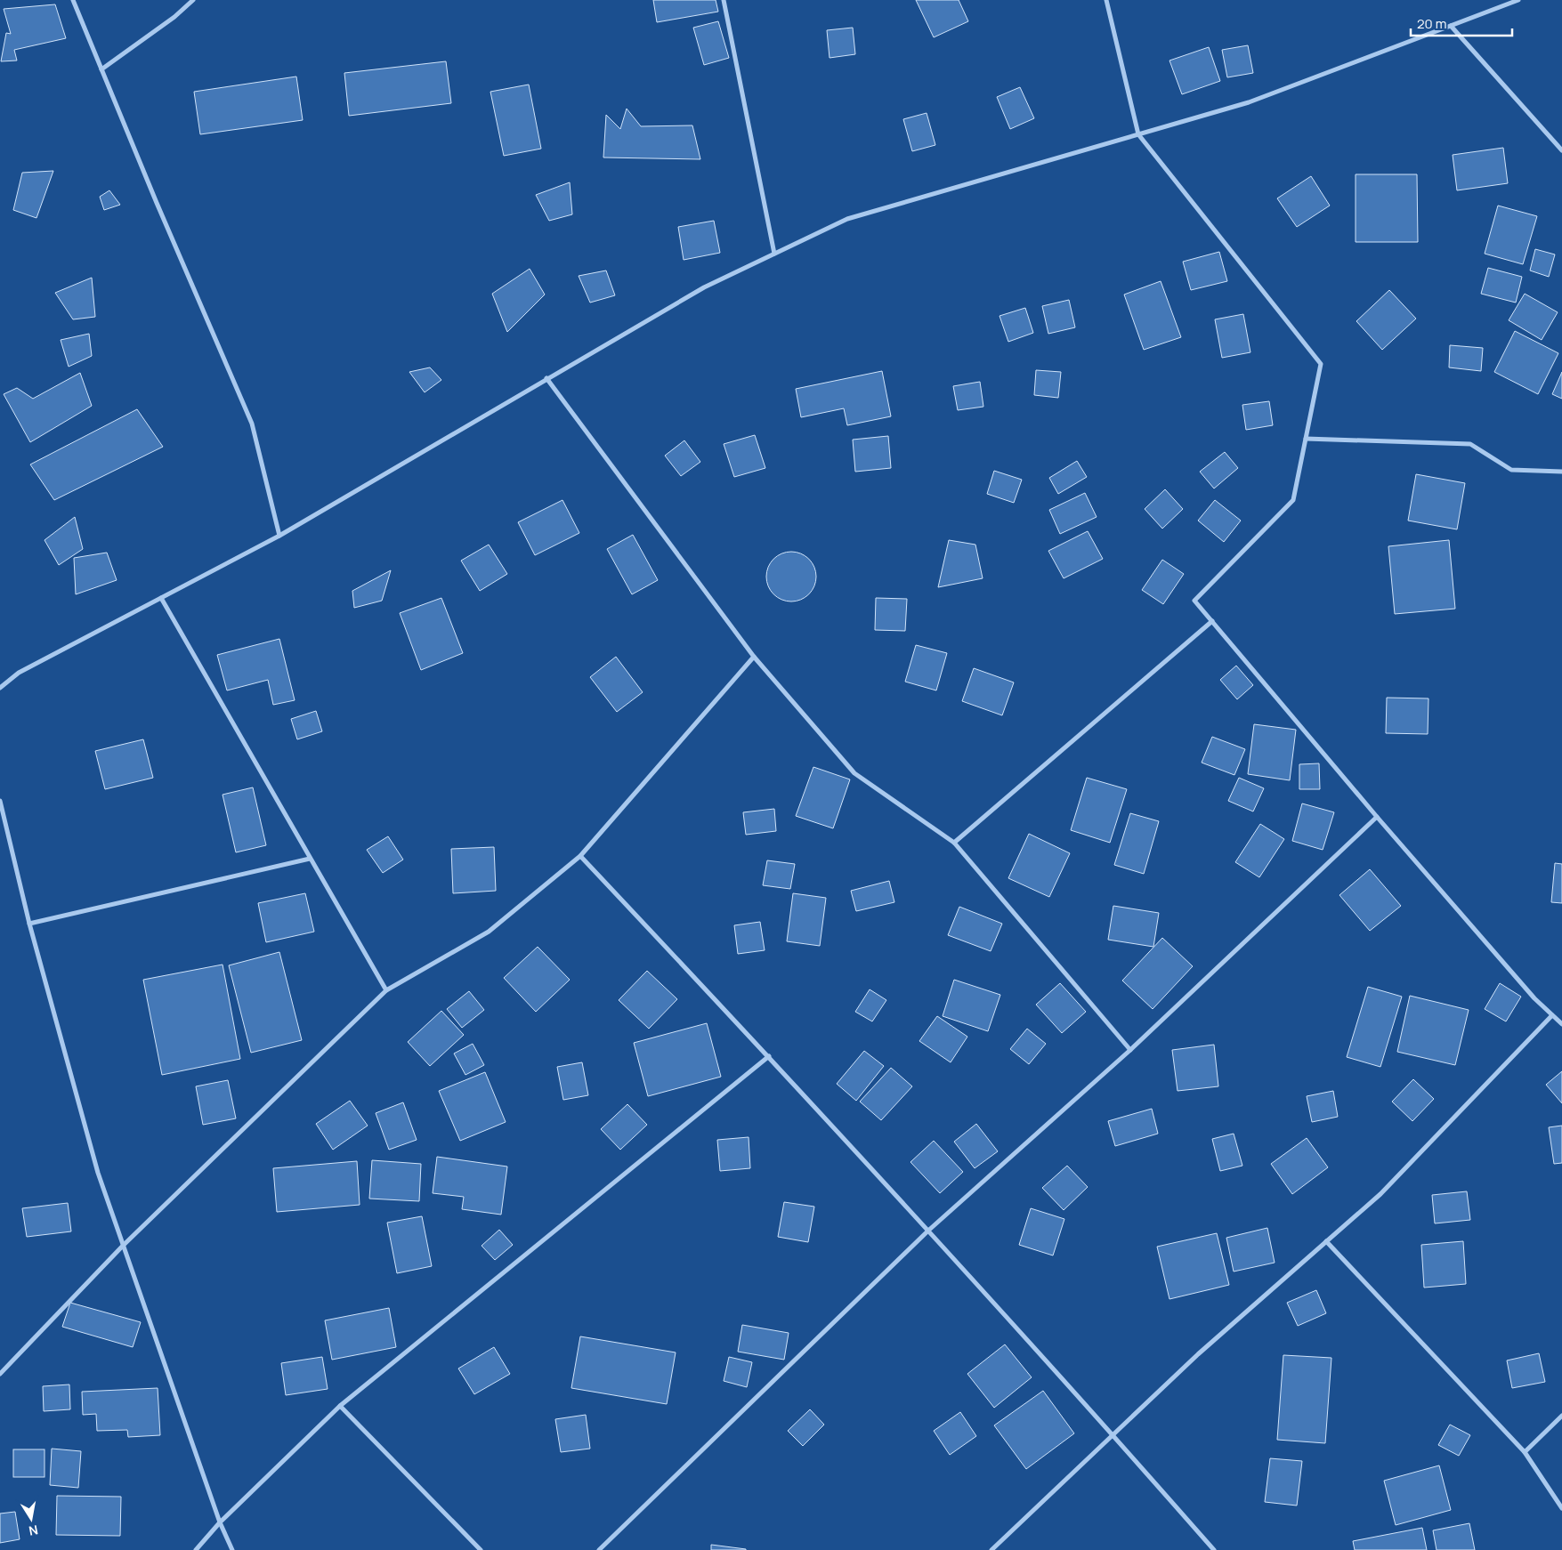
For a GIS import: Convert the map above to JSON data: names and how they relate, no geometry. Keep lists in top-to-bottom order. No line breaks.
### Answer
{"scale_bar":"20 m","north":"bottom"}
